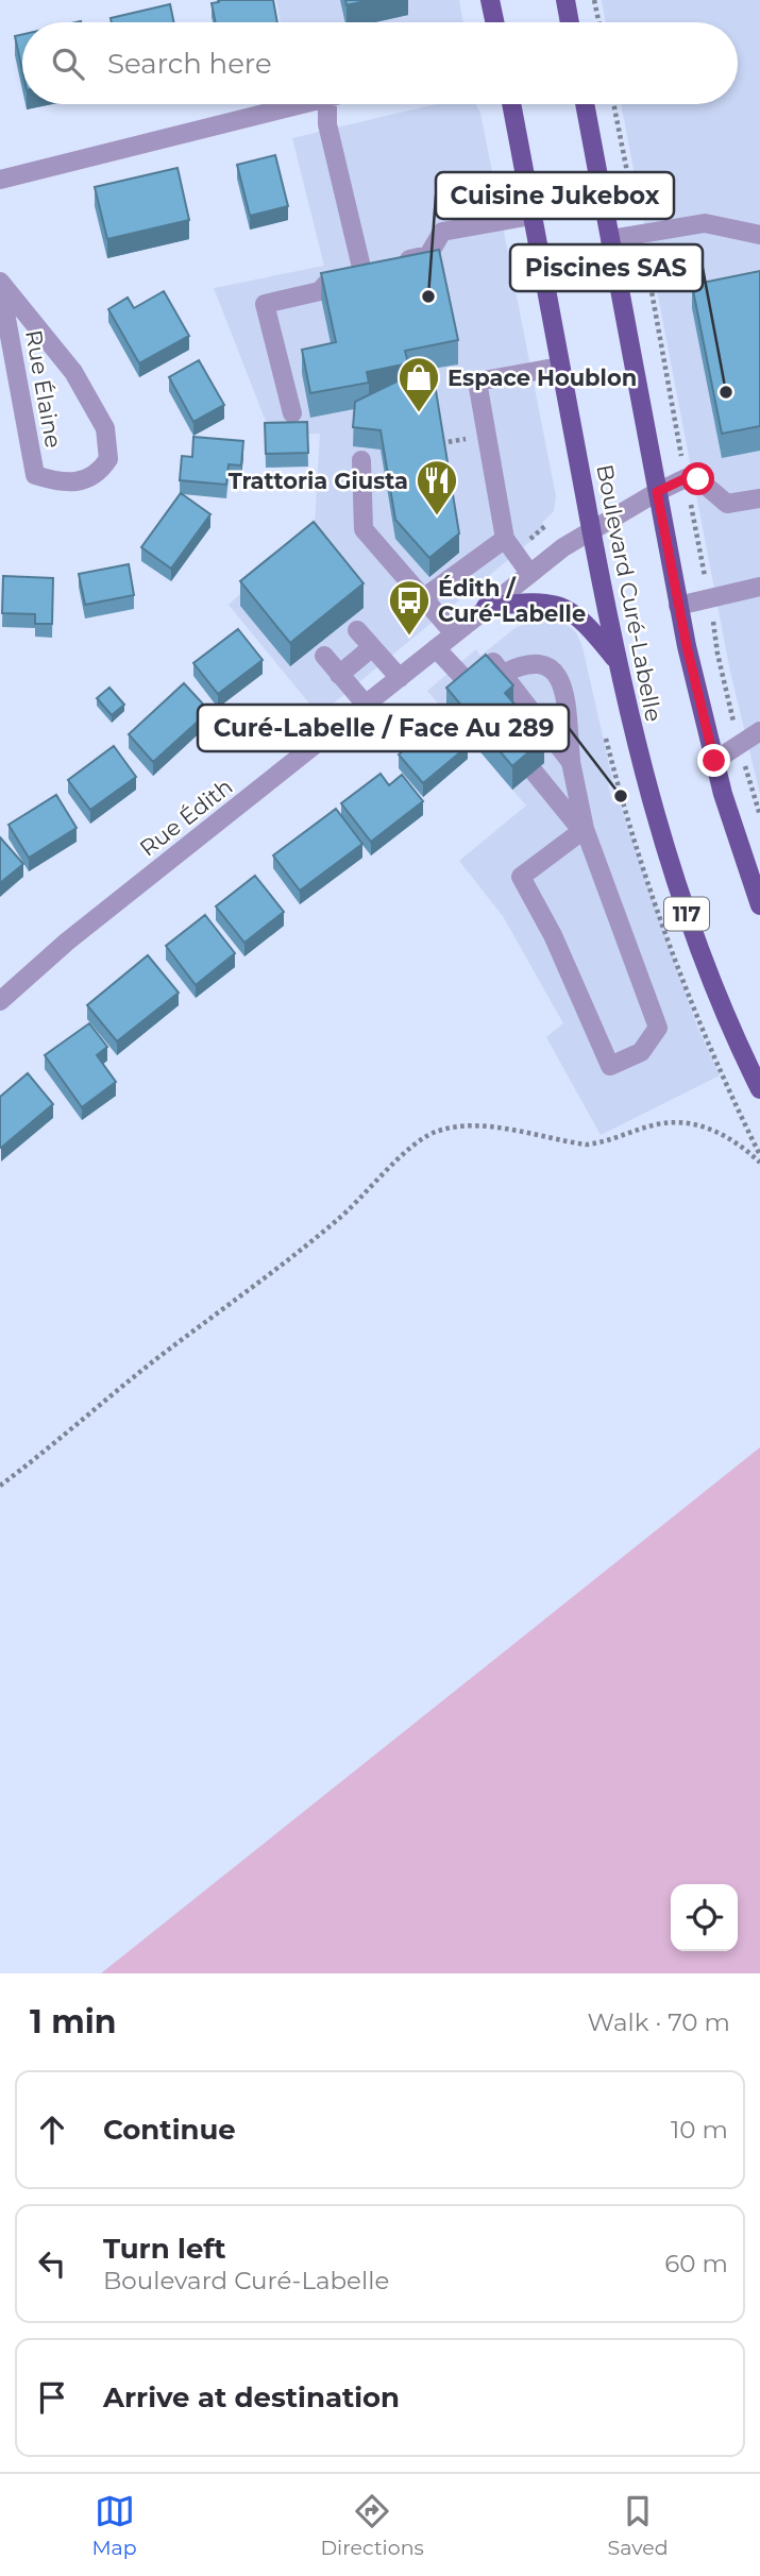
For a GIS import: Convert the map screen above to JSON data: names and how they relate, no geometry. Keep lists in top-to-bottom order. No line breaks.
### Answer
{"streets":{"main road":["Boulevard Curé-Labelle","117"],"street":["Rue Élaine","Rue Édith"]},"crossings":[["Boulevard Curé-Labelle","Rue Édith"]],"places":{"other":["Cuisine Jukebox","Piscines SAS","Curé-Labelle / Face Au 289"],"shop":["Espace Houblon"],"restaurant":["Trattoria Giusta"],"bus stop":["Édith / Curé-Labelle"]},"page":{"search":"Search here","heading":["1 min","Walk · 70 m"],"list":[["Continue","10 m"],["Turn left","Boulevard Curé-Labelle","60 m"],"Arrive at destination"],"nav":["Map","Directions","Saved"]}}
